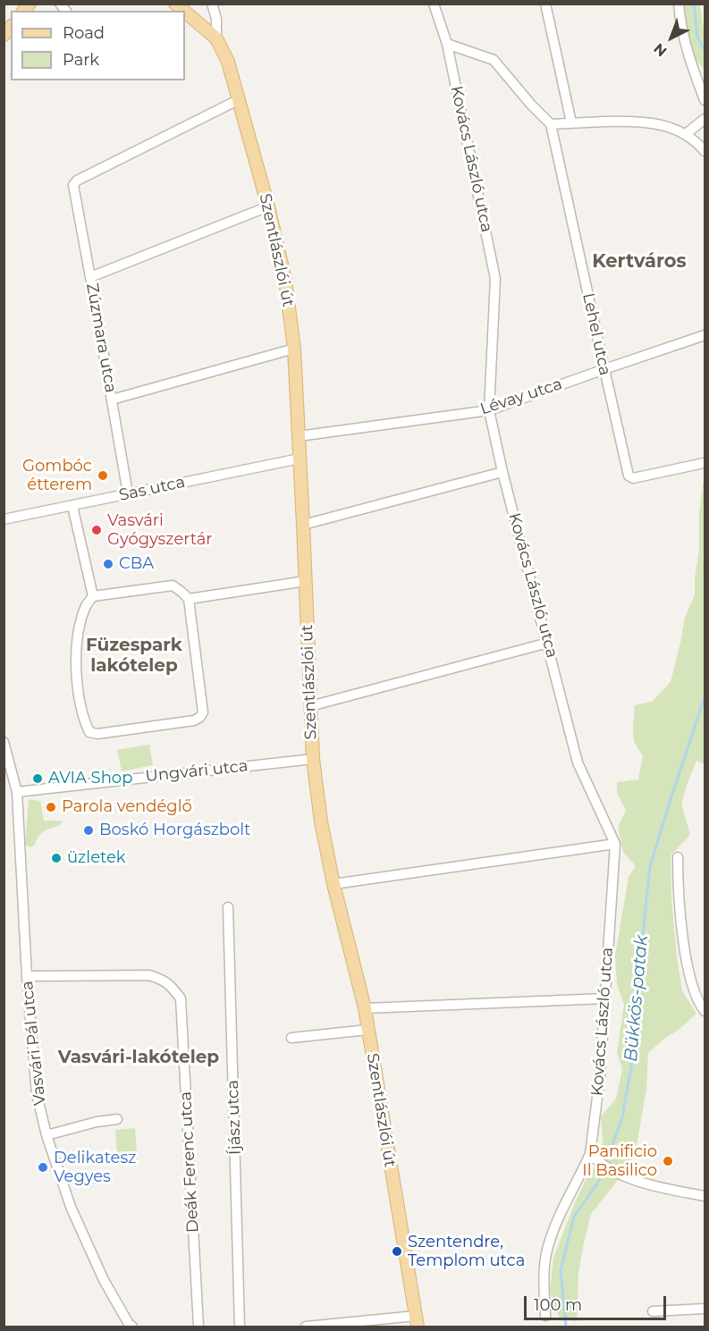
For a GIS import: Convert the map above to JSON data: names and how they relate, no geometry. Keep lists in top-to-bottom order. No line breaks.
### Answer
{"streets":{"main road":["Szentlászlói út"],"street":["Kovács László utca","Lehel utca","Zúzmara utca","Lévay utca","Sas utca","Ungvári utca","Vasvári Pál utca","Íjász utca","Deák Ferenc utca"]},"crossings":[["Kovács László utca","Lévay utca"],["Szentlászlói út","Zúzmara utca"],["Szentlászlói út","Lévay utca"],["Szentlászlói út","Sas utca"],["Szentlászlói út","Ungvári utca"],["Lehel utca","Lévay utca"],["Zúzmara utca","Sas utca"],["Ungvári utca","Vasvári Pál utca"],["Vasvári Pál utca","Deák Ferenc utca"]],"districts":["Kertváros","Füzespark lakótelep","Vasvári-lakótelep"],"water":["Bükkös-patak"],"places":["Gombóc étterem","Vasvári Gyógyszertár","CBA","AVIA Shop","Parola vendéglő","Boskó Horgászbolt","üzletek","Panificio Il Basilico","Delikatesz Vegyes","Szentendre, Templom utca"],"legend":["Road","Park"],"scale_bar":"100 m","north":"bottom left"}
